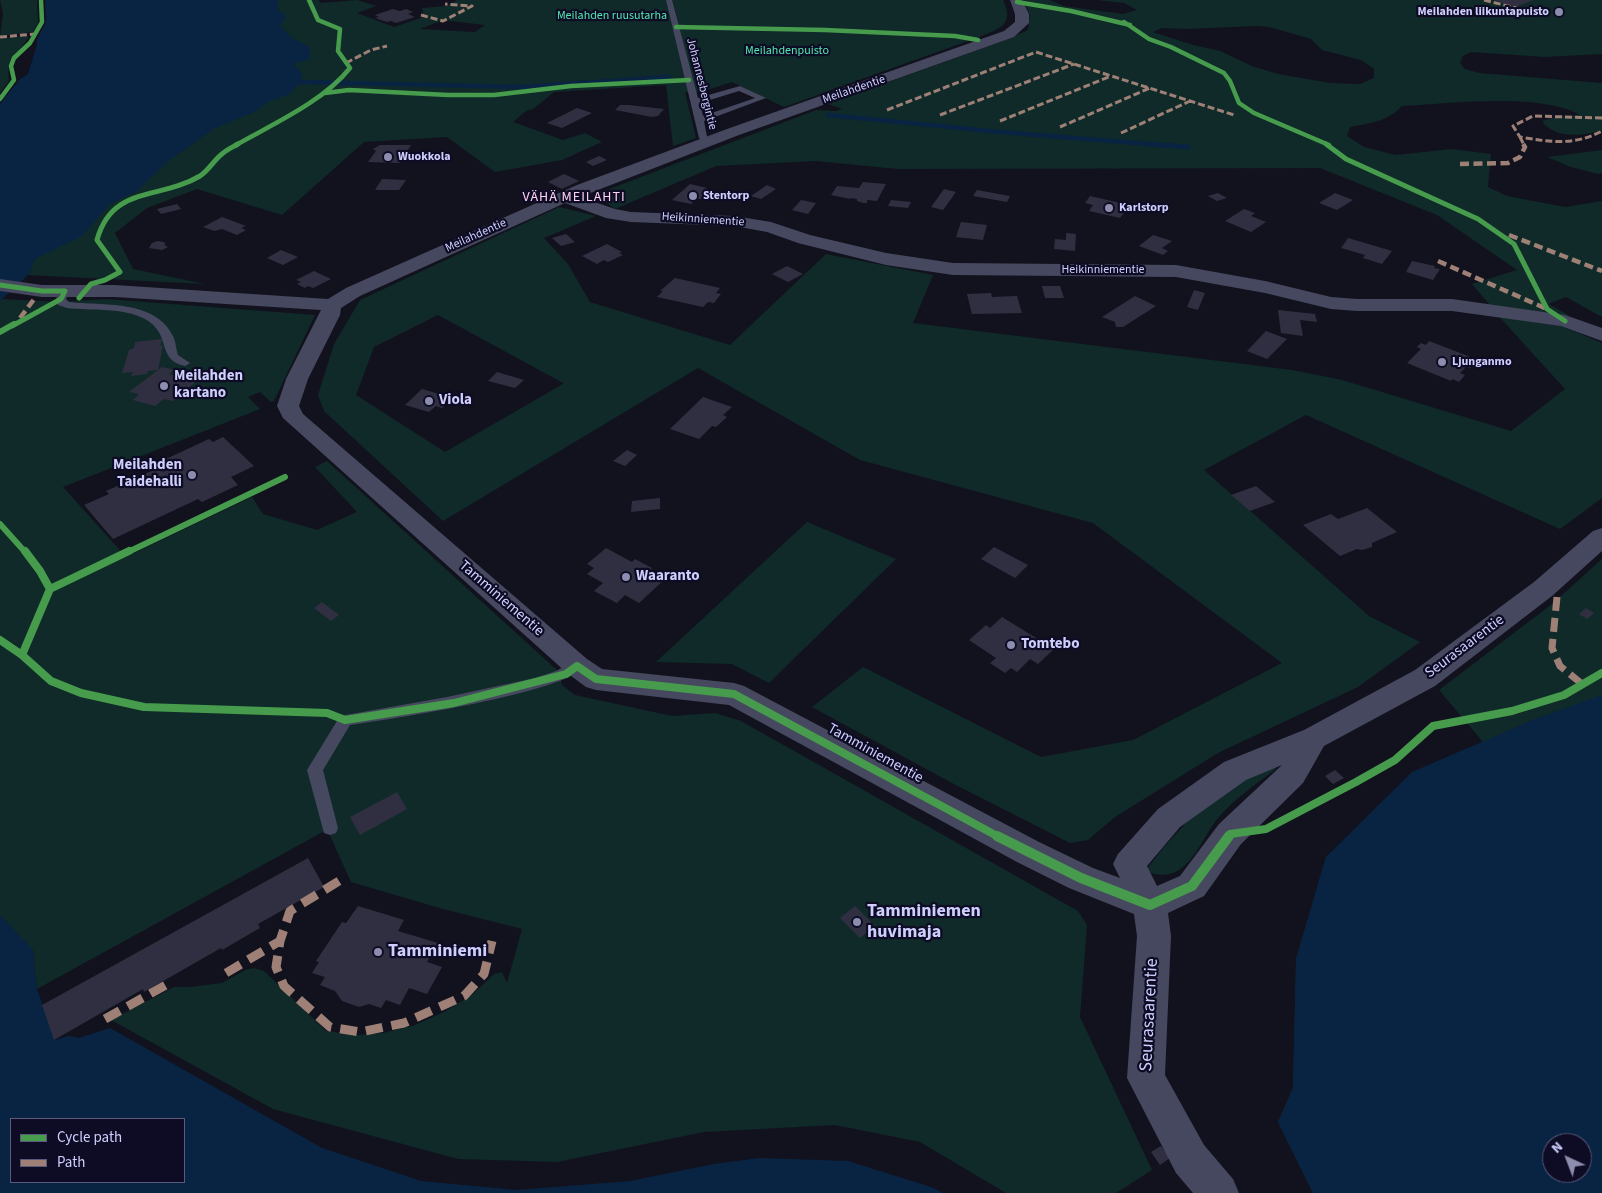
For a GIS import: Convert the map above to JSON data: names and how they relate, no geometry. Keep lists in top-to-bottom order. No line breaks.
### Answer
{"streets":{"street":["Meilahdentie","Heikinniementie","Tamminiementie","Seurasaarentie"],"lane":["Johannesbergintie"]},"crossings":[["Johannesbergintie","Meilahdentie"],["Meilahdentie","Heikinniementie"],["Meilahdentie","Tamminiementie"],["Tamminiementie","Seurasaarentie"]],"districts":["VÄHÄ MEILAHTI"],"parks":["Meilahden ruusutarha","Meilahdenpuisto"],"places":["Meilahden liikuntapuisto","Wuokkola","Stentorp","Karlstorp","Ljunganmo","Meilahden kartano","Viola","Meilahden Taidehalli","Waaranto","Tomtebo","Tamminiemen huvimaja","Tamminiemi"],"legend":["Cycle path","Path"],"north":"top left"}
